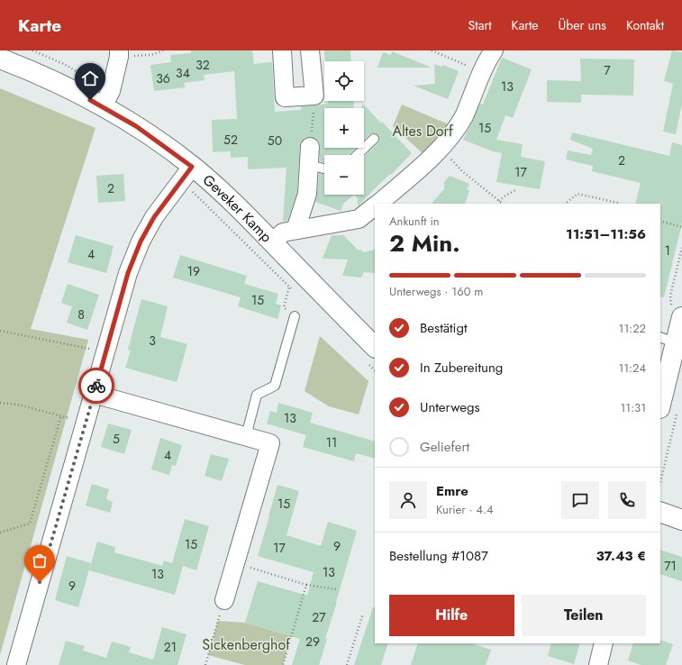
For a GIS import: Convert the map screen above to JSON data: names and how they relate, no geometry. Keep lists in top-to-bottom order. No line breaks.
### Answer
{"streets":{"street":["Geveker Kamp"]},"parks":["Altes Dorf","Sickenberghof"],"house_numbers":["32","7","34","36","13","15","52","50","2","17","2","1","4","19","15","8","3","13","5","11","4","15","15","9","17","71","13","13","9","27","29","21"],"page":{"header":"Karte","nav":["Start","Karte","Über uns","Kontakt"],"map_buttons":["+","−"],"heading":["2 Min.","Ankunft in","11:51–11:56"],"panel":["Emre","Kurier · 4.4","Bestellung #1087","37.43 €"],"bar":"Unterwegs · 160 m","list":[["Bestätigt","11:22"],["In Zubereitung","11:24"],["Unterwegs","11:31"],"Geliefert"],"buttons":["Hilfe","Teilen"]}}
